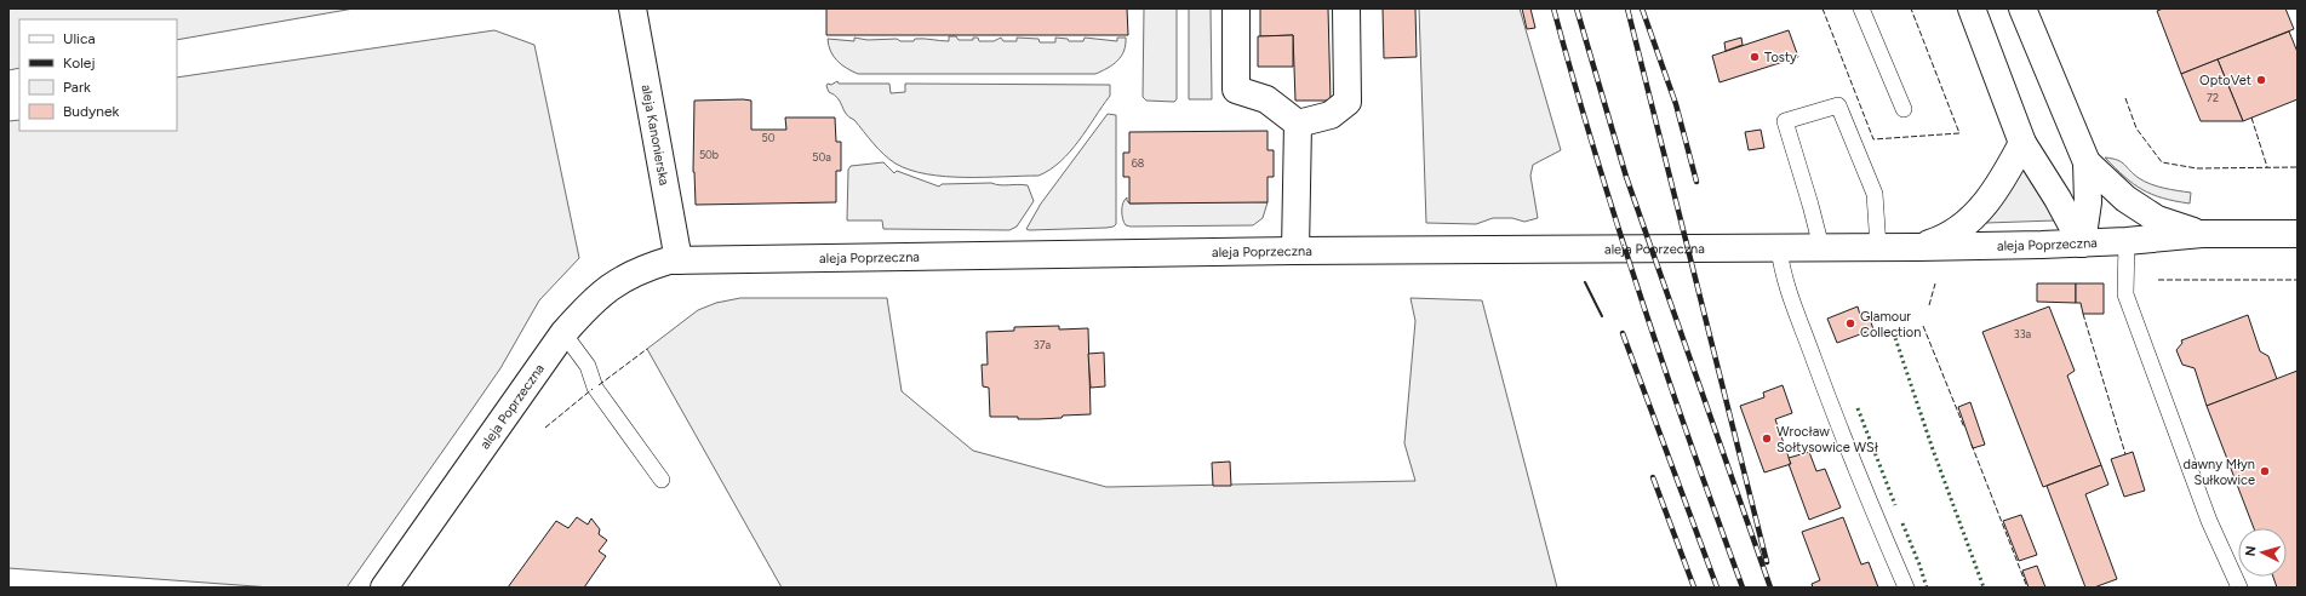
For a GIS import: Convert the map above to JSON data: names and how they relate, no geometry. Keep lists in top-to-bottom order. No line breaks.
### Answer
{"streets":{"street":["aleja Kanonierska","aleja Poprzeczna"]},"crossings":[["aleja Kanonierska","aleja Poprzeczna"]],"places":["Tosty","OptoVet","Glamour Collection","Wrocław Sołtysowice WSł","dawny Młyn Sułkowice"],"house_numbers":["72","50","50b","50a","68","33a","37a"],"legend":["Ulica","Kolej","Park","Budynek"],"north":"left"}
